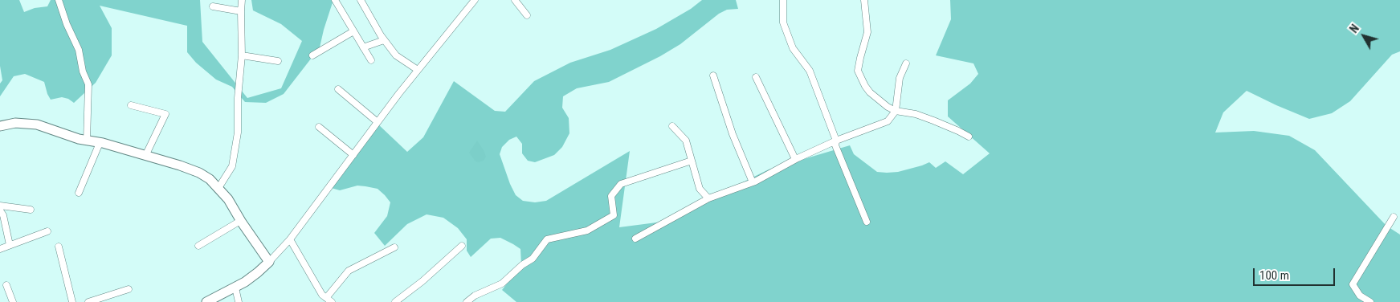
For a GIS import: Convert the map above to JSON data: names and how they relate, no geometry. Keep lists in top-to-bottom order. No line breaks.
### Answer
{"scale_bar":"100 m","north":"top left"}
